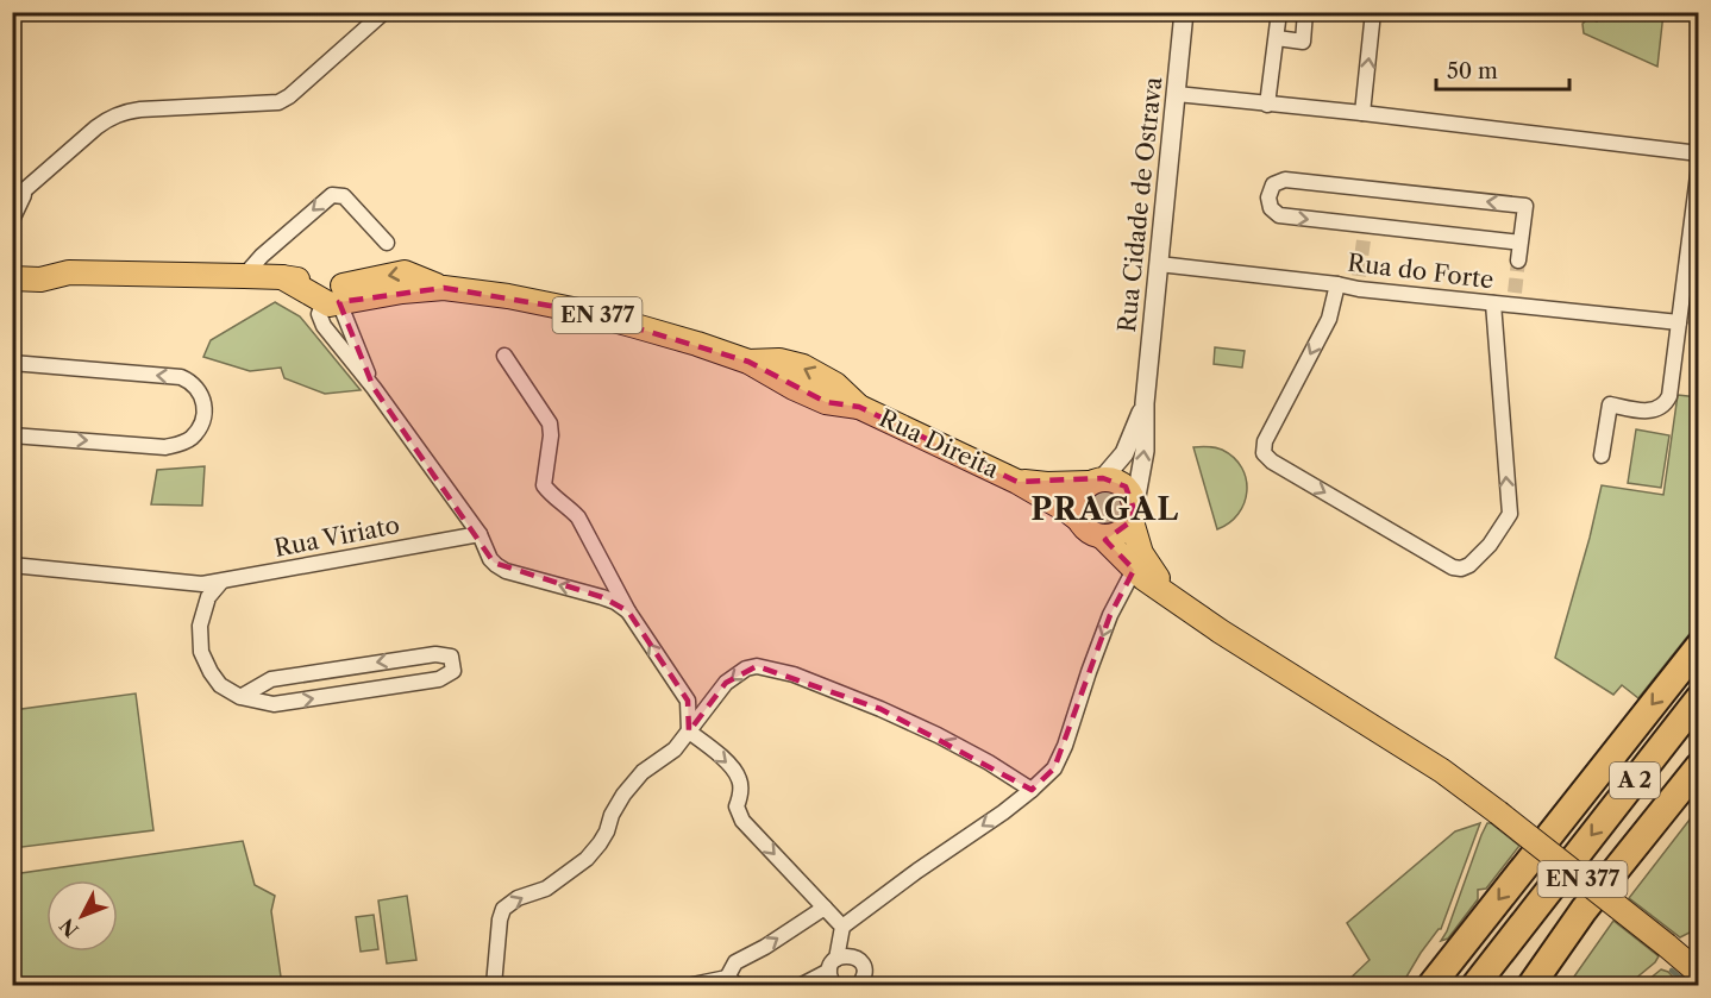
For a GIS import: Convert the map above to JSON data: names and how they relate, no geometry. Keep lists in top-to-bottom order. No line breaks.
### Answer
{"streets":{"highway":["A 2"],"main road":["EN 377","Rua Direita"],"street":["Rua Cidade de Ostrava","Rua do Forte","Rua Viriato"]},"crossings":[["Rua Cidade de Ostrava","Rua do Forte"],["Rua Cidade de Ostrava","EN 377"],["Rua Cidade de Ostrava","Rua Direita"],["EN 377","Rua Direita"]],"districts":["PRAGAL"],"scale_bar":"50 m","north":"bottom left"}
